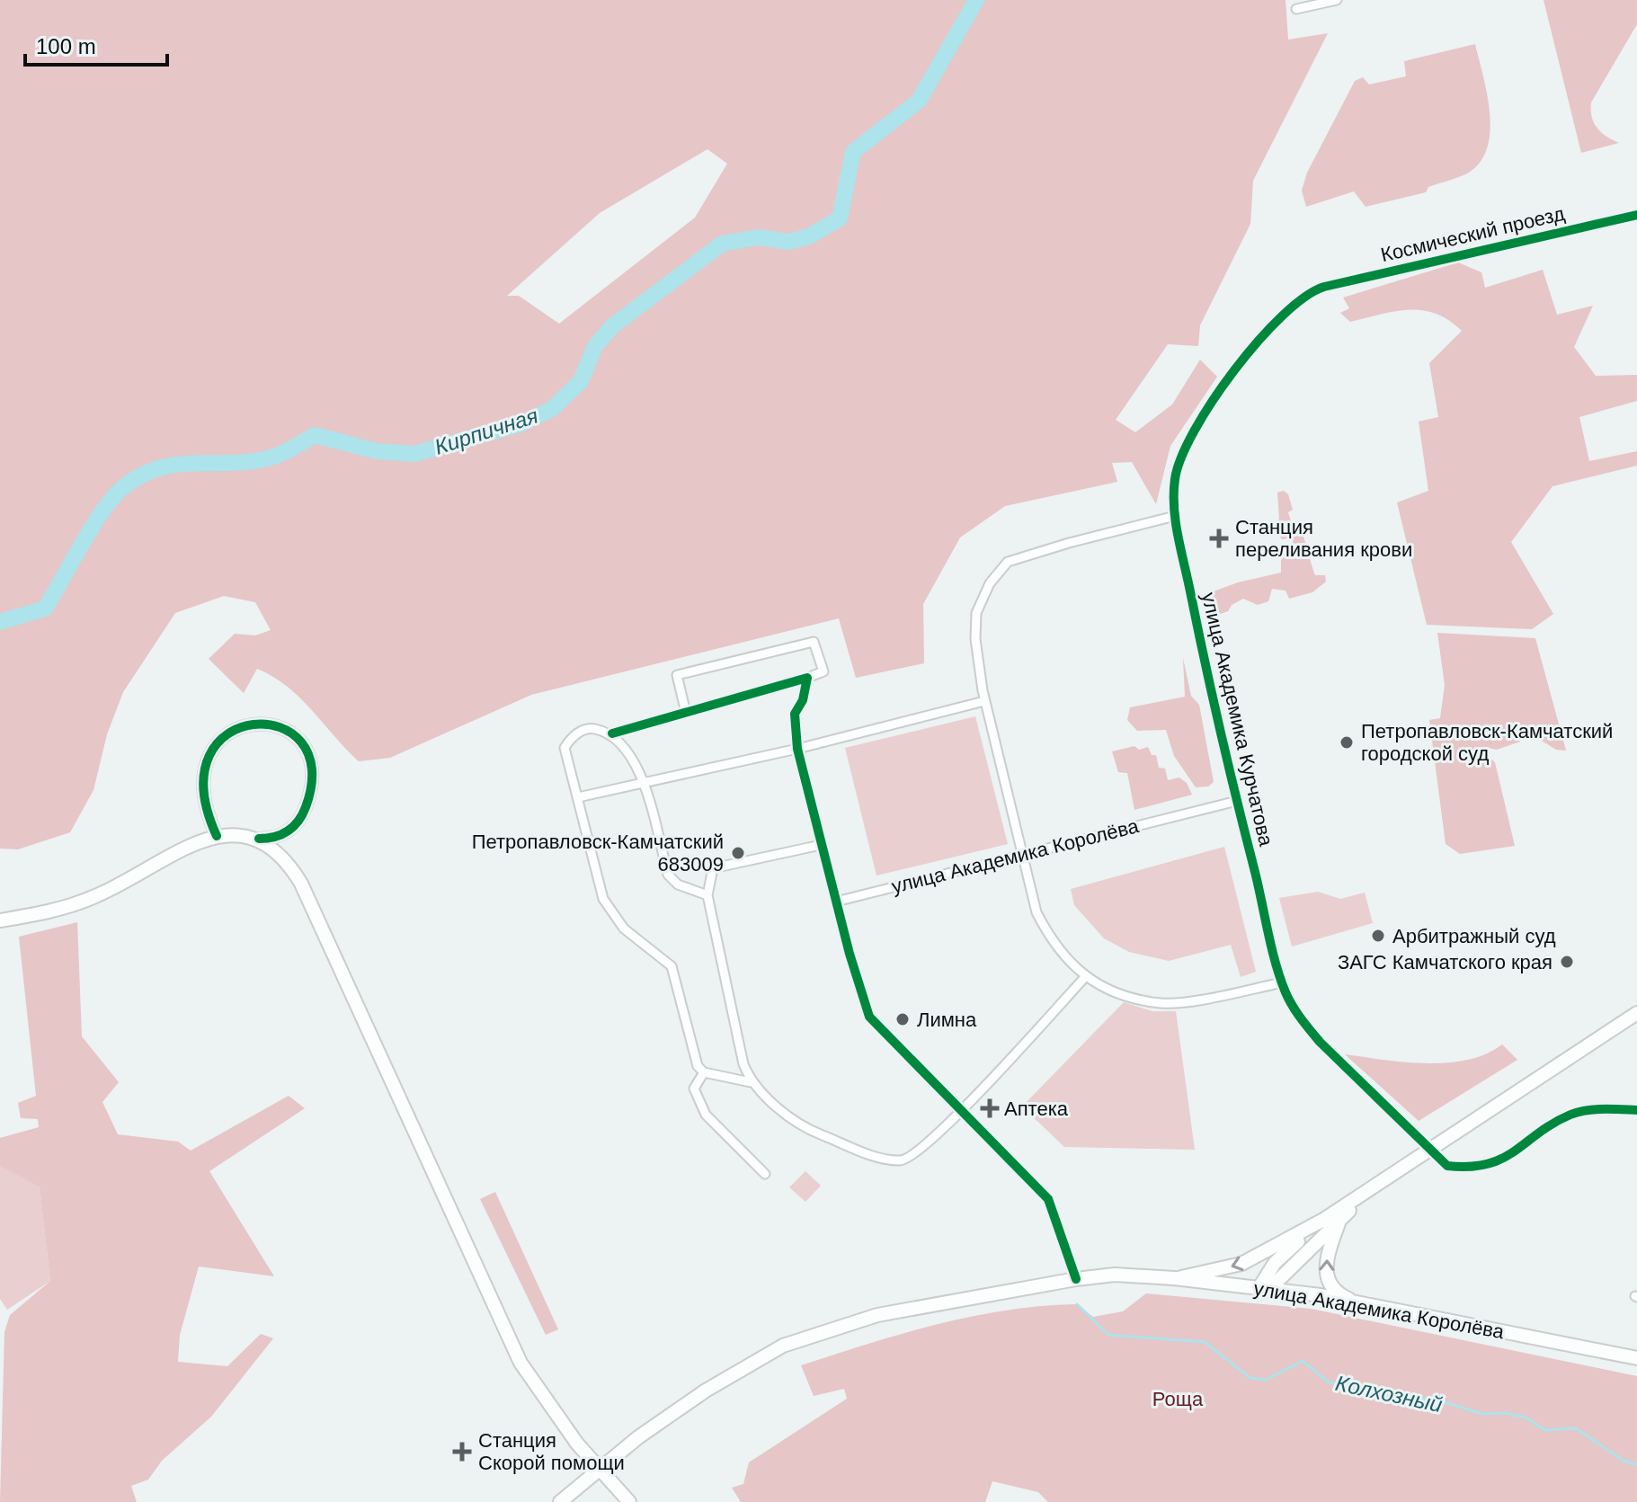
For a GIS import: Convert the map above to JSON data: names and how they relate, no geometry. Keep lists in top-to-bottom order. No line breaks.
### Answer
{"streets":{"main road":["улица Академика Королёва"],"street":["Космический проезд","улица Академика Курчатова"]},"crossings":[["Космический проезд","улица Академика Курчатова"],["улица Академика Курчатова","улица Академика Королёва"]],"water":["Кирпичная","Колхозный"],"parks":["Роща"],"places":{"health":["Станция переливания крови","Аптека","Станция Скорой помощи"],"other":["Петропавловск-Камчатский городской суд","Петропавловск-Камчатский 683009","Арбитражный суд","ЗАГС Камчатского края","Лимна"]},"scale_bar":"100 m"}
